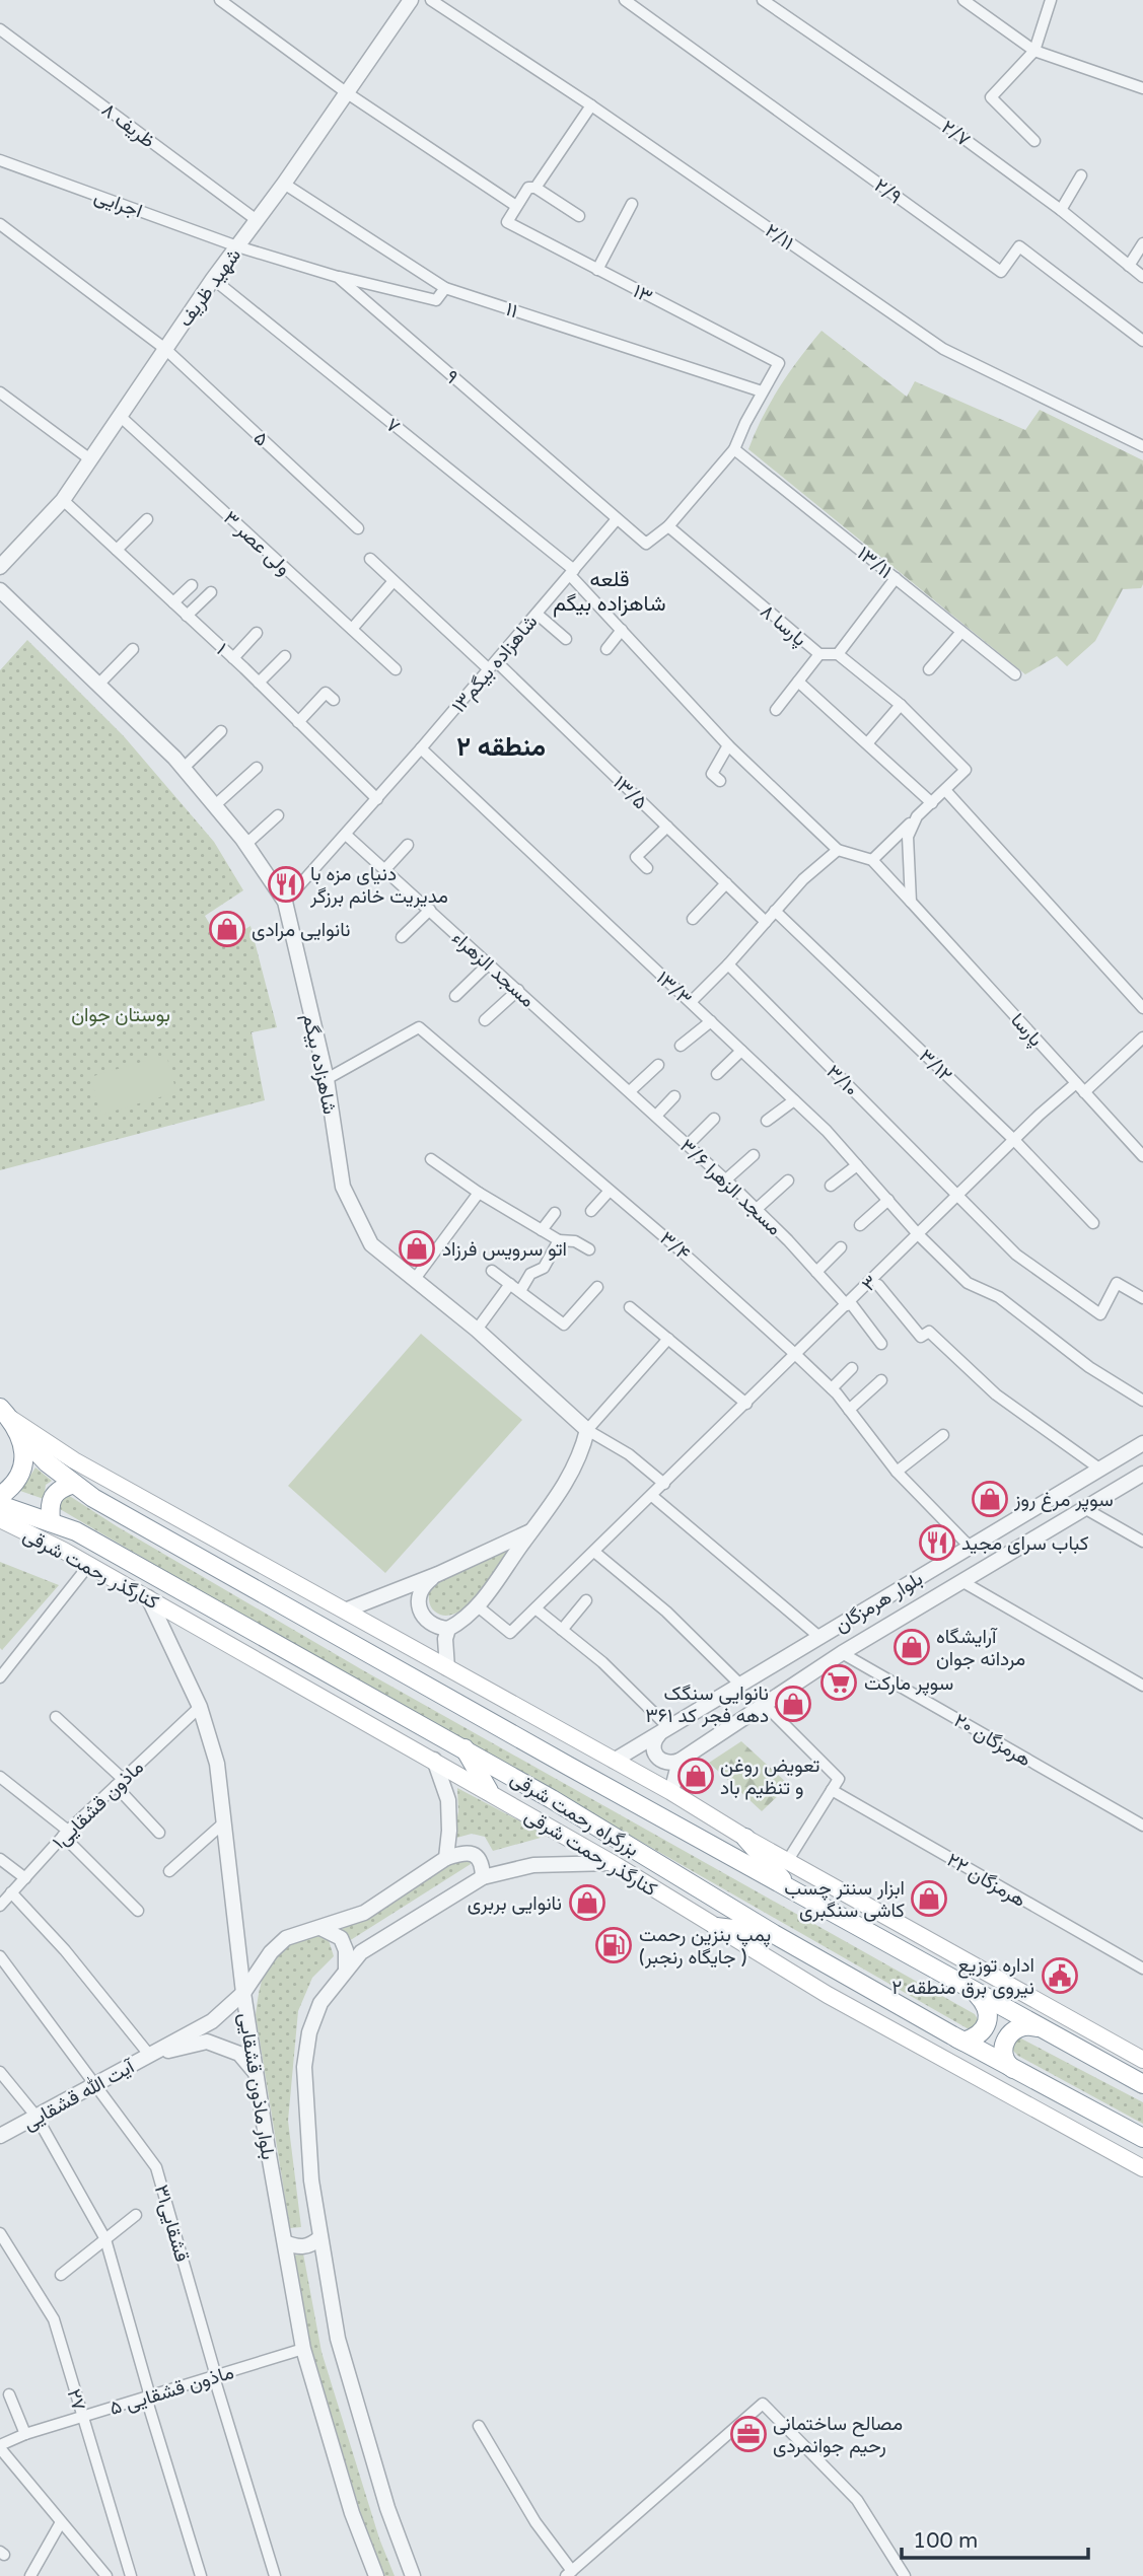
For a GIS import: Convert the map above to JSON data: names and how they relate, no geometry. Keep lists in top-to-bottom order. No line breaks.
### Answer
{"streets":{"highway":["بزرگراه رحمت شرقی"],"main road":["کنارگذر رحمت شرقی"],"street":["ظریف ۸","۲/۷","۲/۹","اجرایی","۲/۱۱","شهید ظریف","۱۳","۱۱","۹","۷","۵","ولی عصر ۳","۱۳/۱۱","۸ پارسا","۱","شاهزاده بیگم۱۳","۱۳/۵","مسجد الزهراء","۱۳/۳","پارسا","شاهزاده بیگم","۳/۱۲","۳/۱۰","مسجد الزهرا ۳/۶","۳/۴","۳","بلوار هرمزگان","هرمزگان ۲۰","ماذون قشقایی۱","هرمزگان ۲۲","بلوار ماذون قشقایی","آیت الله قشقایی","۳۱قشقایی","ماذون قشقایی ۵","۲۷"]},"crossings":[["ظریف ۸","شهید ظریف"],["اجرایی","شهید ظریف"],["اجرایی","۹"],["شهید ظریف","۱۱"],["شهید ظریف","۹"],["شهید ظریف","۷"],["شهید ظریف","۵"],["شهید ظریف","ولی عصر ۳"],["شهید ظریف","۱"],["۱۳","۱۱"],["۹","۸ پارسا"],["۹","شاهزاده بیگم۱۳"],["۷","شاهزاده بیگم۱۳"],["۱","شاهزاده بیگم۱۳"],["شاهزاده بیگم۱۳","۱۳/۵"],["شاهزاده بیگم۱۳","مسجد الزهراء"],["شاهزاده بیگم۱۳","۱۳/۳"],["شاهزاده بیگم۱۳","شاهزاده بیگم"],["مسجد الزهراء","مسجد الزهرا ۳/۶"],["۱۳/۳","۳"],["پارسا","۳"],["شاهزاده بیگم","۳/۴"],["۳/۱۲","۳"],["۳/۱۰","۳"],["مسجد الزهرا ۳/۶","۳"],["۳/۴","۳"],["۳/۴","بلوار هرمزگان"],["کنارگذر رحمت شرقی","بلوار ماذون قشقایی"],["بلوار هرمزگان","هرمزگان ۲۰"],["ماذون قشقایی۱","بلوار ماذون قشقایی"],["بلوار ماذون قشقایی","ماذون قشقایی ۵"],["آیت الله قشقایی","۳۱قشقایی"],["۳۱قشقایی","ماذون قشقایی ۵"],["ماذون قشقایی ۵","۲۷"]],"districts":["قلعه شاهزاده بیگم","منطقه ۲"],"parks":["بوستان جوان"],"places":{"restaurant":["دنیای مزه با مدیریت خانم برزگر","کباب سرای مجید"],"shop":["نانوایی مرادی","اتو سرویس فرزاد","سوپر مرغ روز","آرایشگاه مردانه جوان","نانوایی سنگک دهه فجر کد ۳۶۱","تعویض روغن و تنظیم باد","ابزار سنتر چسب کاشی سنگبری","نانوایی بربری"],"supermarket":["سوپر مارکت"],"fuel station":["پمپ بنزین رحمت (جایگاه رنجبر )"],"public building":["اداره توزیع نیروی برق منطقه ۲"],"office":["مصالح ساختمانی رحیم جوانمردی"]},"scale_bar":"100 m"}
